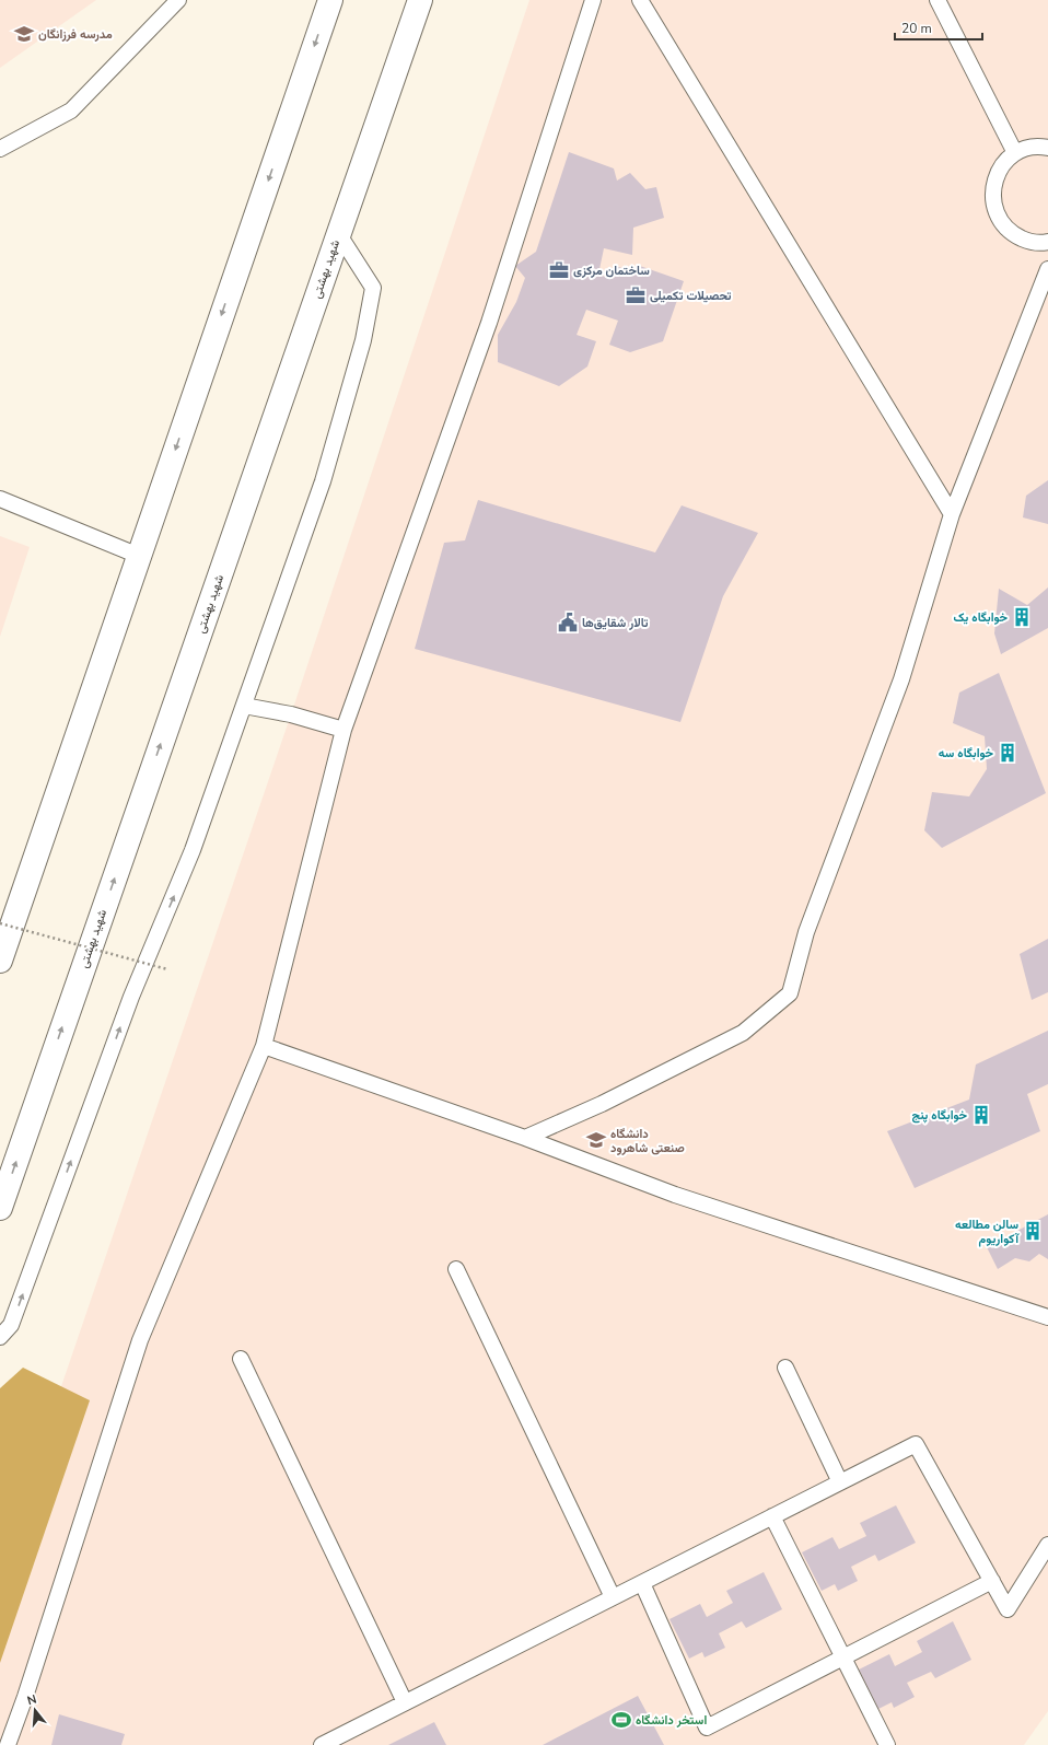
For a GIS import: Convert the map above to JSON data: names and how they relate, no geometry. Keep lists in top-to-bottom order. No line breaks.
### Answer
{"streets":{"highway":["شهید بهشتی"]},"places":{"school or university":["مدرسه فرزانگان","دانشگاه صنعتی شاهرود"],"office":["ساختمان مرکزی","تحصیلات تکمیلی"],"building":["خوابگاه یک","خوابگاه سه","خوابگاه پنج","سالن مطالعه آکواریوم"],"public building":["تالار شقایق‌‌ها"],"sports":["استخر دانشگاه"]},"scale_bar":"20 m","north":"top"}
